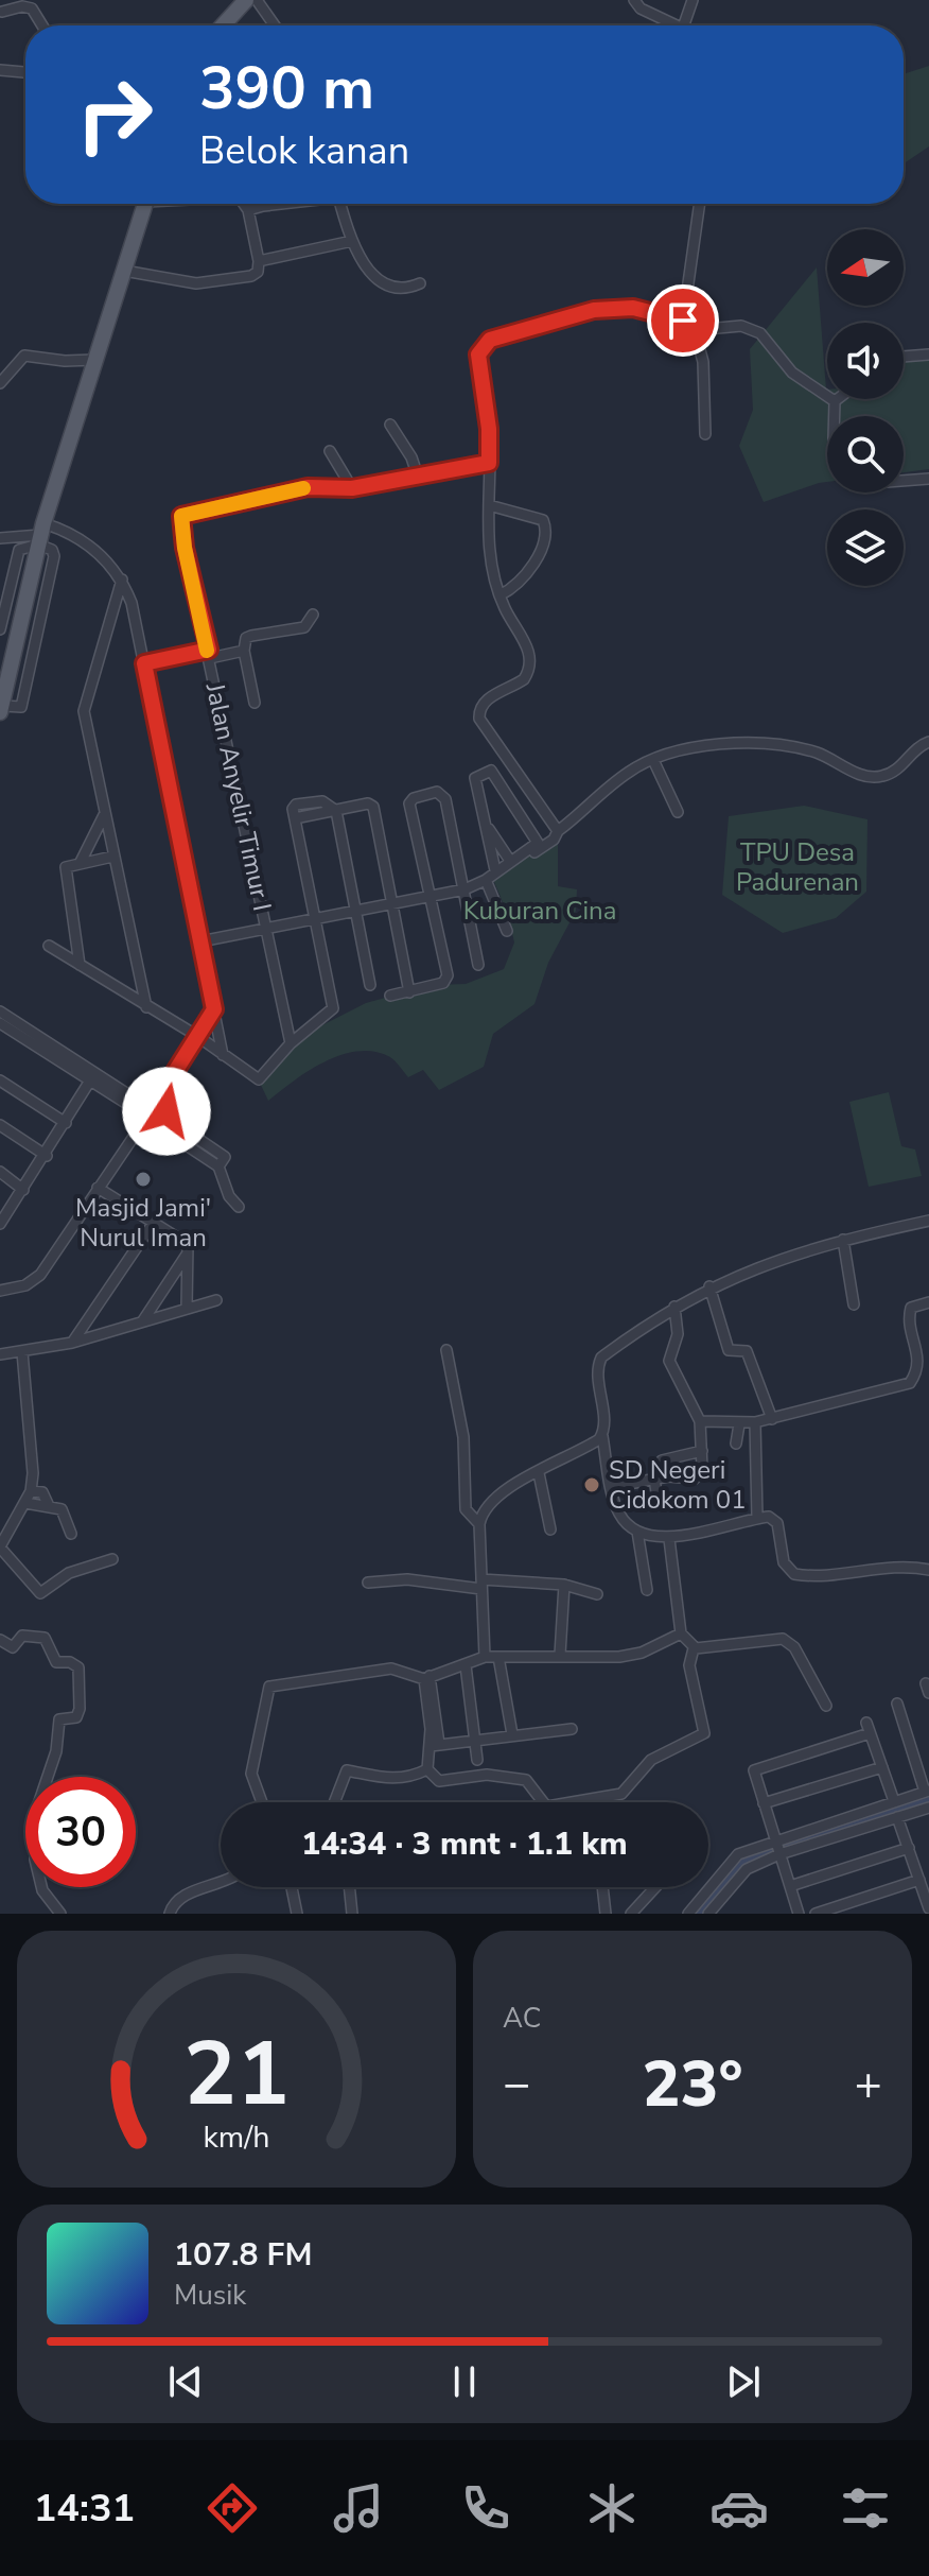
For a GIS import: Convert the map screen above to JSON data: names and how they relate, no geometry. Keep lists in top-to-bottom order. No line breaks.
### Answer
{"streets":{"street":["Jalan Anyelir Timur I"]},"parks":["TPU Desa Padurenan","Kuburan Cina"],"places":["Masjid Jami' Nurul Iman","SD Negeri Cidokom 01"],"north":"left","page":{"turn":["390 m","Belok kanan"],"limit":"30","trip":"14:34 · 3 mnt · 1.1 km","tile":"AC","heat":["−","23°","+"],"song":["107.8 FM","Musik"],"tabs":"14:31","gauge":["21","km/h"]}}
